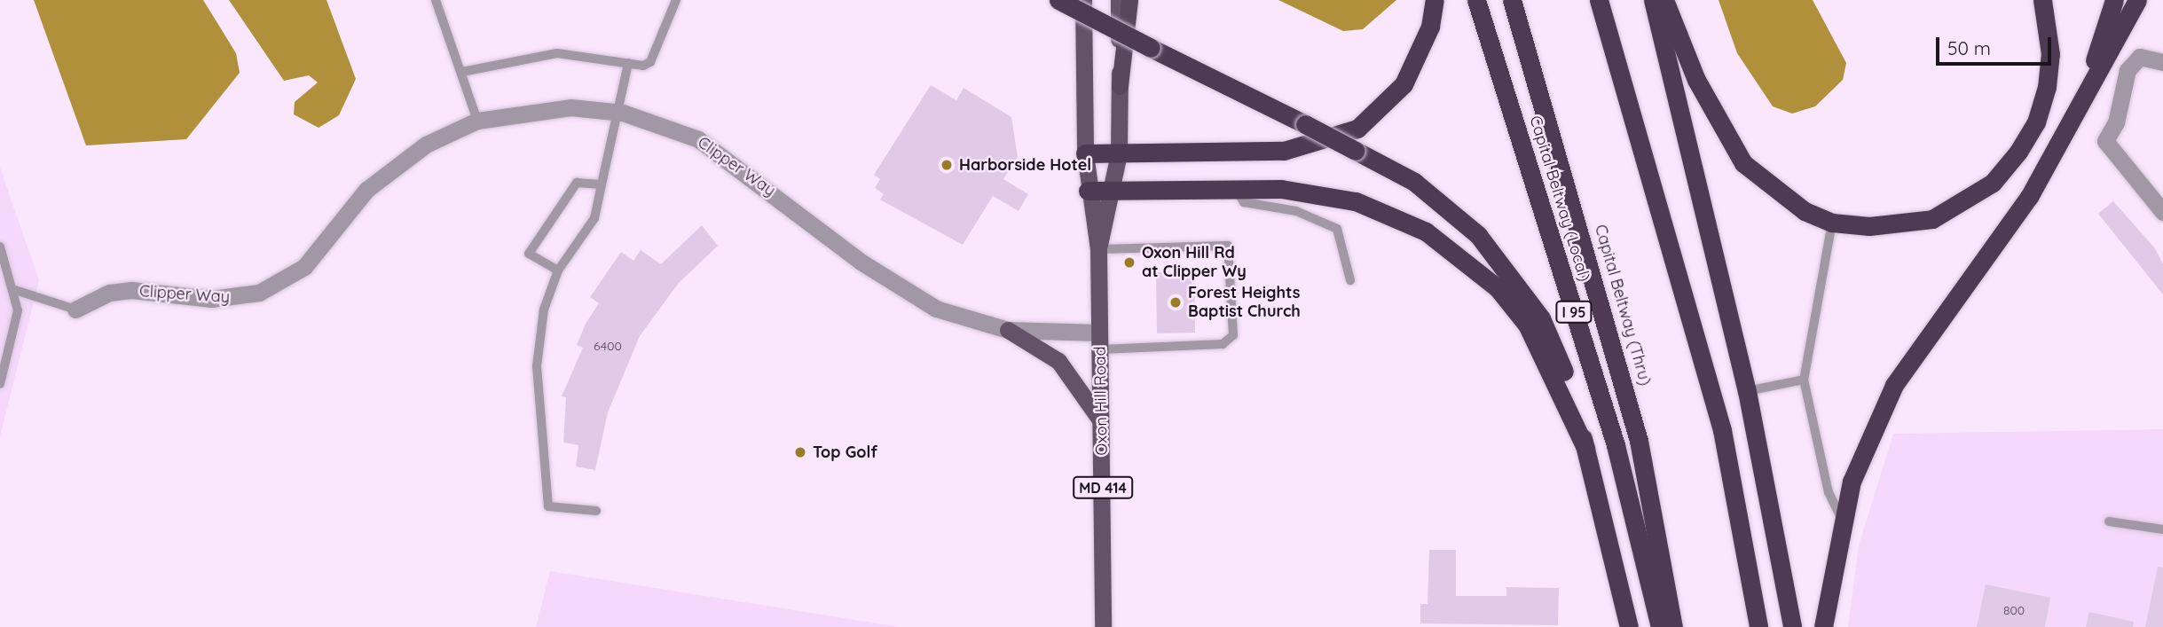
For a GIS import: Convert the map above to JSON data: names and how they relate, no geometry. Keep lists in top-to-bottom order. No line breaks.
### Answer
{"streets":{"highway":["Capital Beltway (Local)","Capital Beltway (Thru)","I 95"],"main road":["Oxon Hill Road","MD 414"],"street":["Clipper Way"]},"crossings":[["Clipper Way","Oxon Hill Road"]],"places":["Harborside Hotel","Oxon Hill Rd at Clipper Wy","Forest Heights Baptist Church","Top Golf"],"house_numbers":["6400","800"],"scale_bar":"50 m"}
